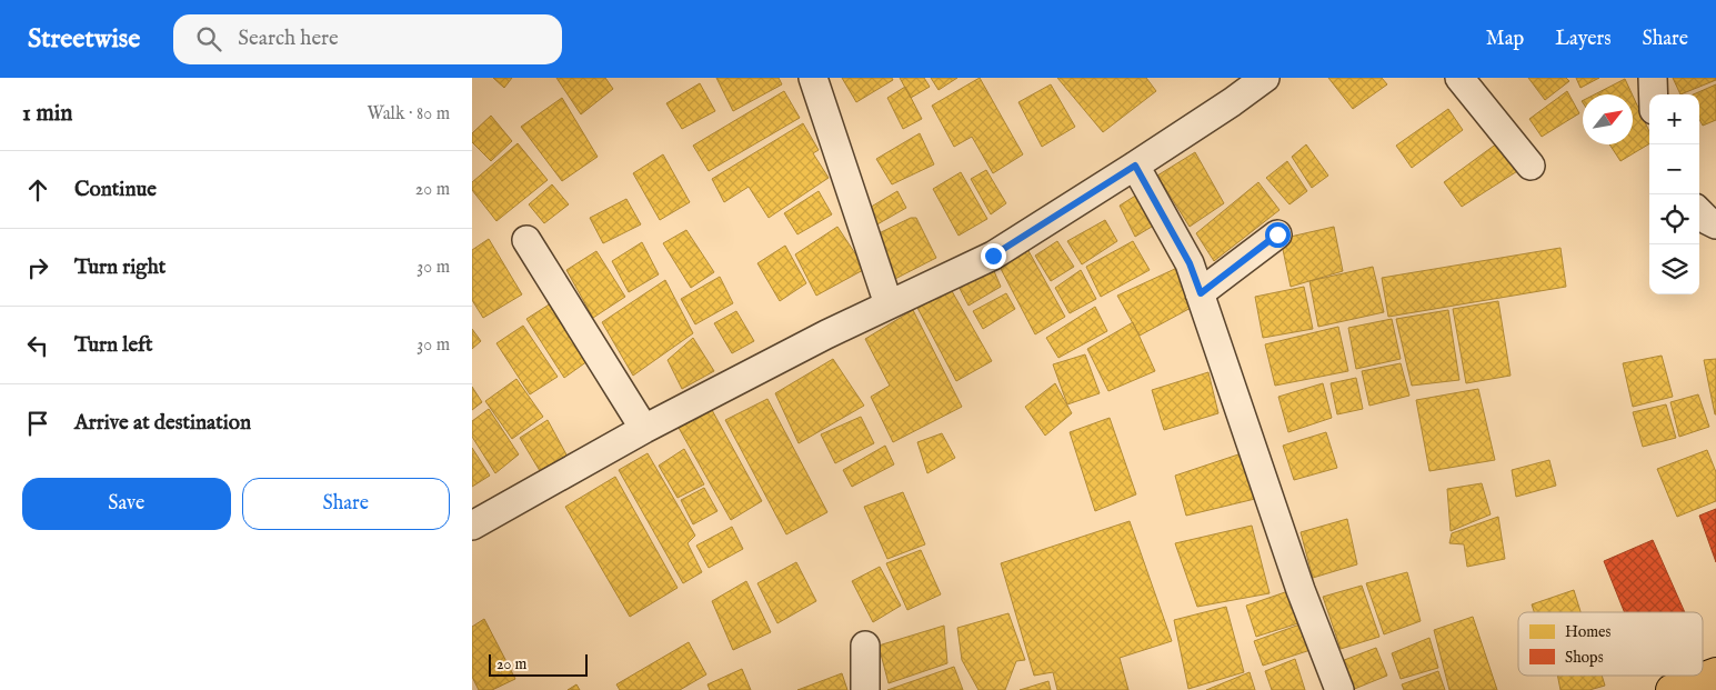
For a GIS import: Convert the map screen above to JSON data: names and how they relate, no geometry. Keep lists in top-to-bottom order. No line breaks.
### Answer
{"legend":["Homes","Shops"],"scale_bar":"20 m","north":"top right","page":{"header":"Streetwise","search":"Search here","nav":["Map","Layers","Share"],"heading":["1 min","Walk · 80 m"],"map_buttons":["+","−"],"list":[["Continue","20 m"],["Turn right","30 m"],["Turn left","30 m"],"Arrive at destination"],"buttons":["Save","Share"],"scale":"20 m"}}
